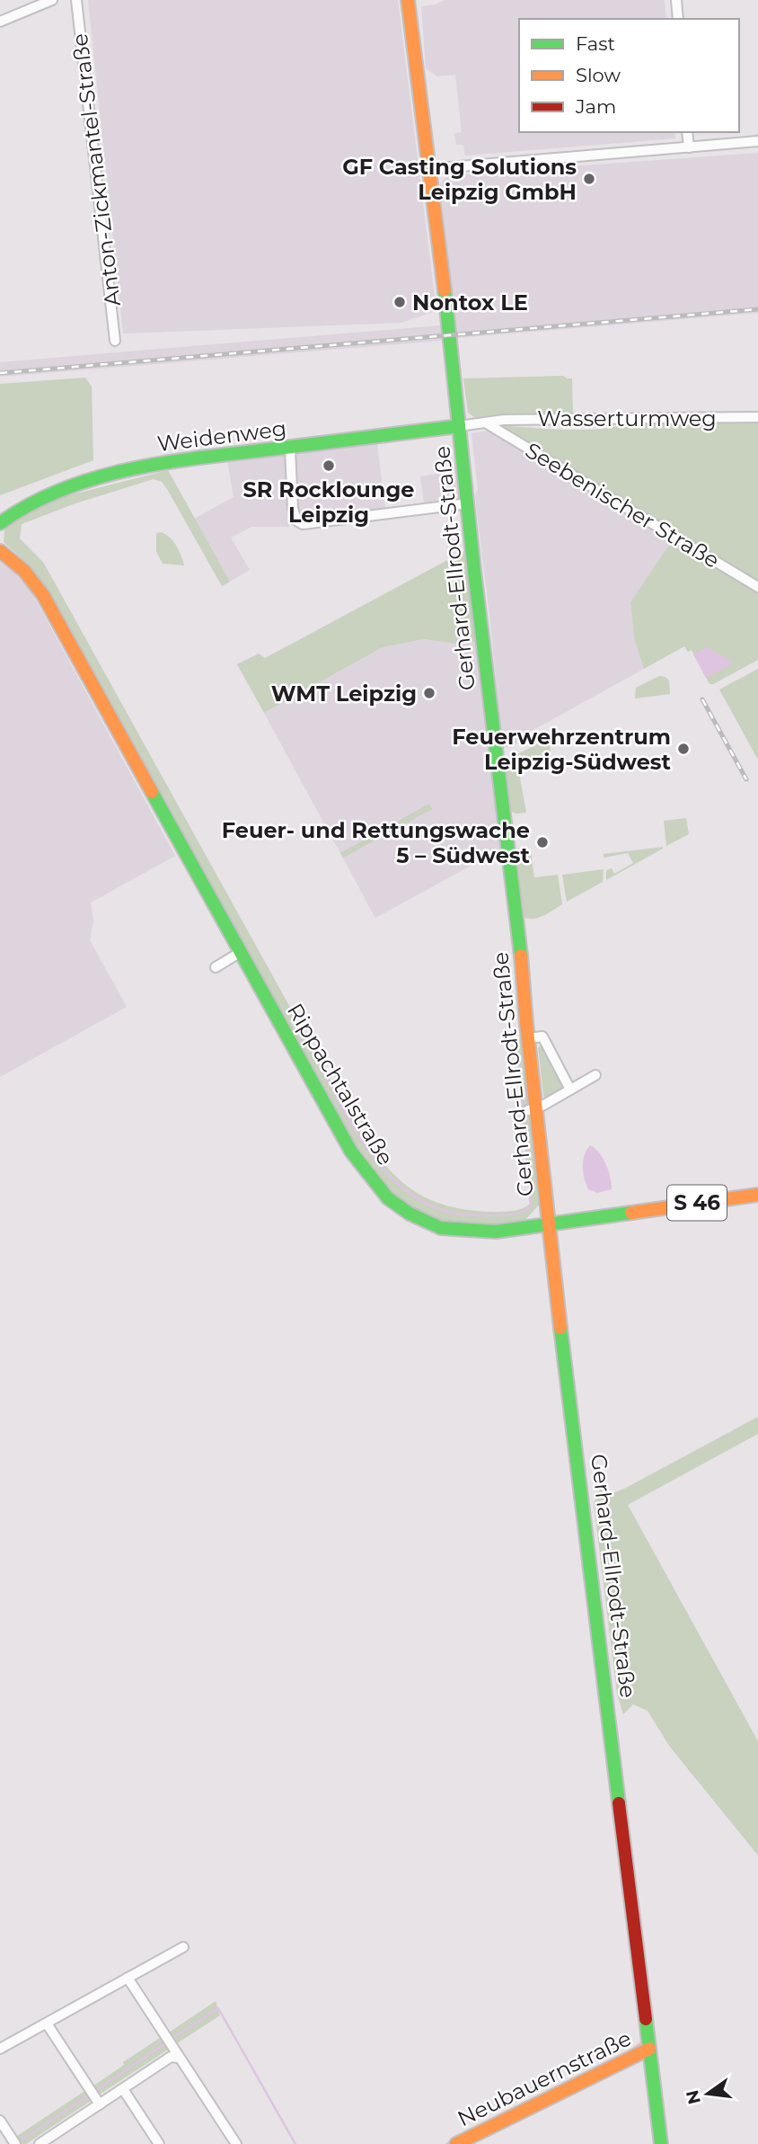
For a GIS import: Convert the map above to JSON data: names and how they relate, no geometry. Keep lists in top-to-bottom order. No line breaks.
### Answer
{"streets":{"main road":["Weidenweg","Gerhard-Ellrodt-Straße","Rippachtalstraße","S 46","Neubauernstraße"],"street":["Anton-Zickmantel-Straße","Wasserturmweg","Seebenischer Straße"]},"crossings":[["Wasserturmweg","Weidenweg"],["Wasserturmweg","Seebenischer Straße"],["Wasserturmweg","Gerhard-Ellrodt-Straße"],["Weidenweg","Gerhard-Ellrodt-Straße"],["Gerhard-Ellrodt-Straße","Rippachtalstraße"],["Gerhard-Ellrodt-Straße","Neubauernstraße"]],"places":["GF Casting Solutions Leipzig GmbH","Nontox LE","SR Rocklounge Leipzig","WMT Leipzig","Feuerwehrzentrum Leipzig-Südwest","Feuer- und Rettungswache 5 – Südwest"],"legend":["Fast","Slow","Jam"],"north":"left"}
